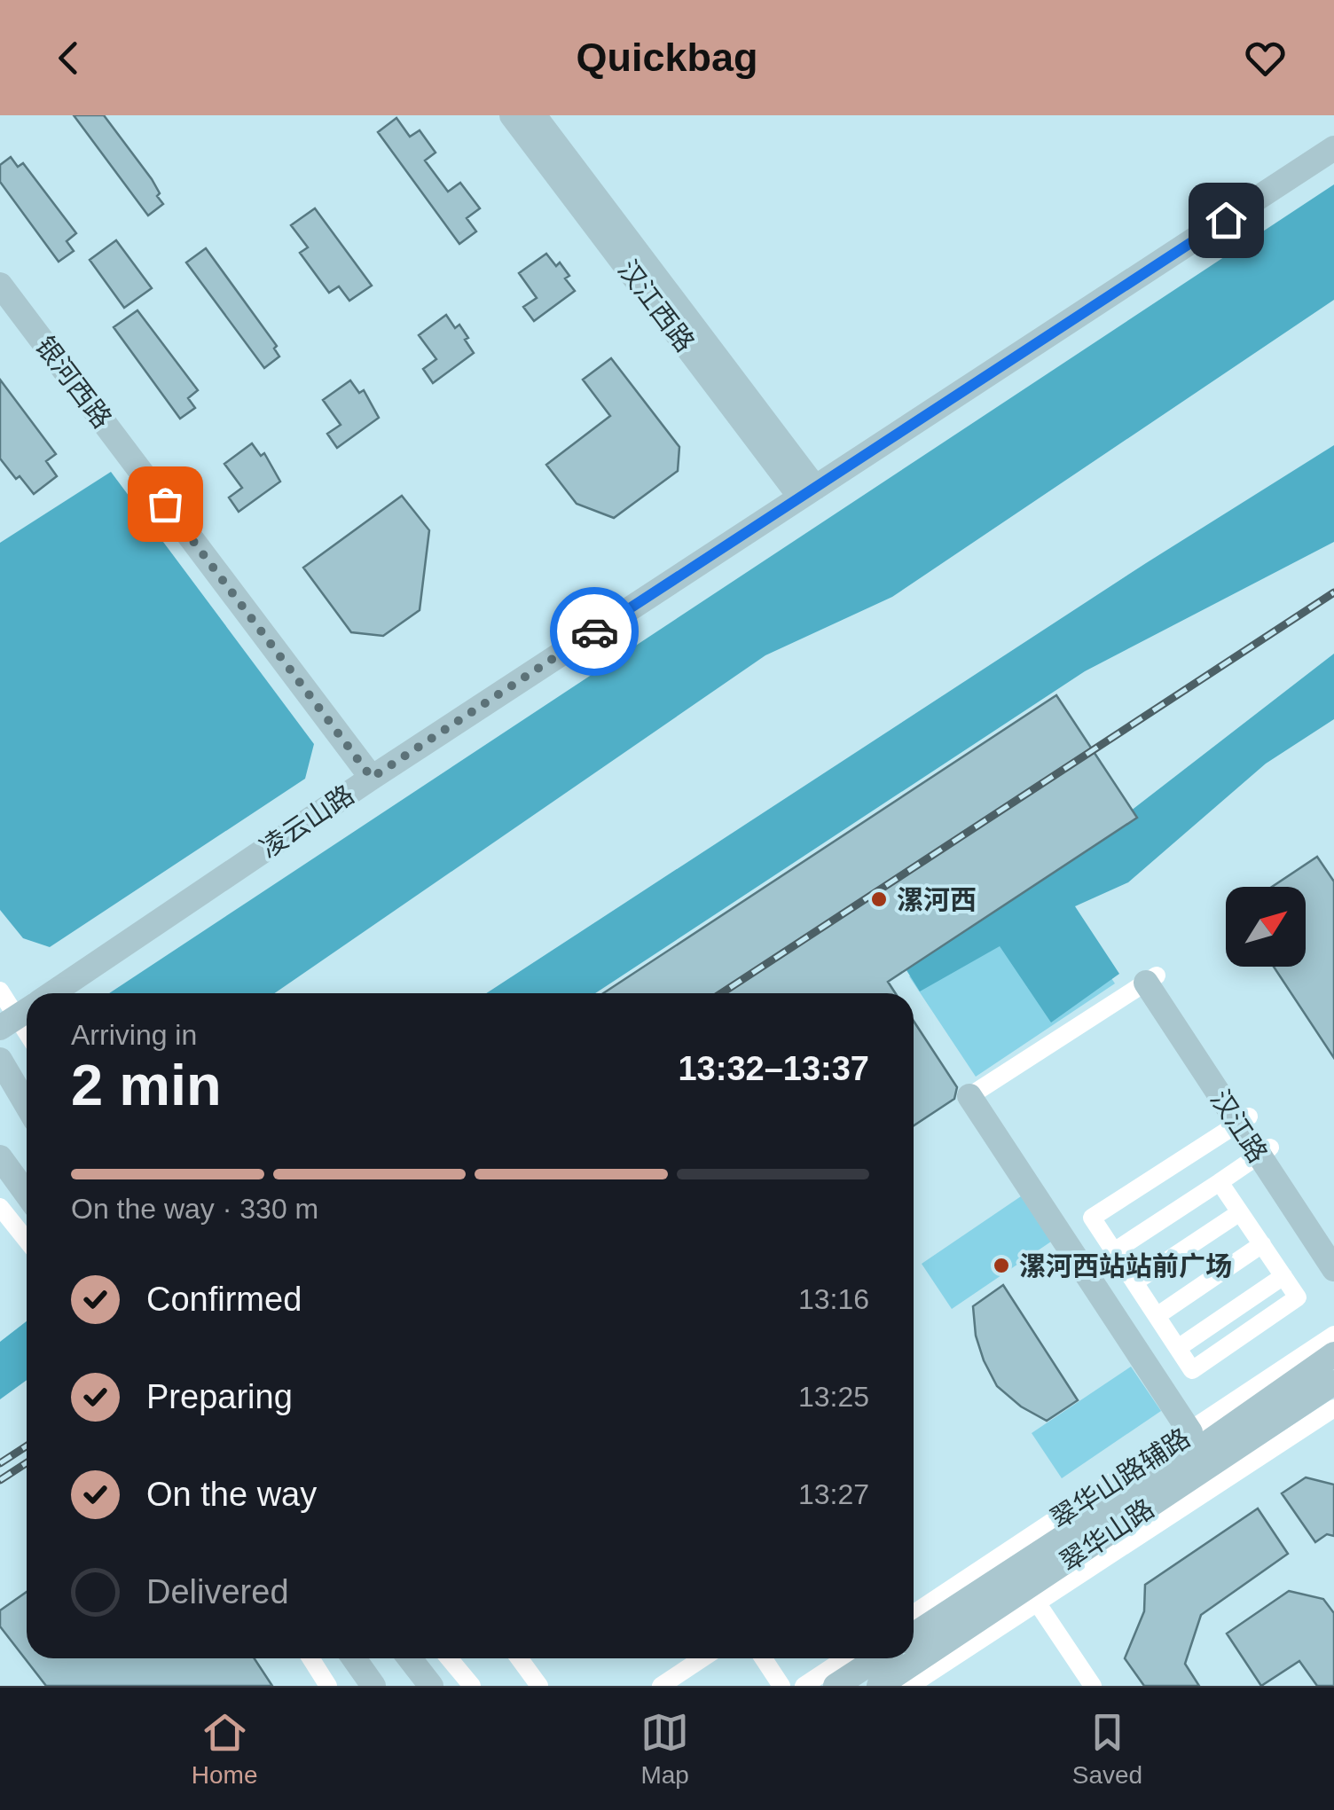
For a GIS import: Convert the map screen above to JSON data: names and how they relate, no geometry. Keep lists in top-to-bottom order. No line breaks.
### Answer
{"streets":{"street":["汉江西路","银河西路","凌云山路","汉江路","翠华山路辅路","翠华山路"]},"crossings":[["汉江西路","凌云山路"],["银河西路","凌云山路"]],"places":["漯河西","漯河西站站前广场"],"north":"top right","page":{"header":"Quickbag","heading":["2 min","Arriving in","13:32–13:37"],"bar":"On the way · 330 m","list":[["Confirmed","13:16"],["Preparing","13:25"],["On the way","13:27"],"Delivered"],"tabs":["Home","Map","Saved"]}}
